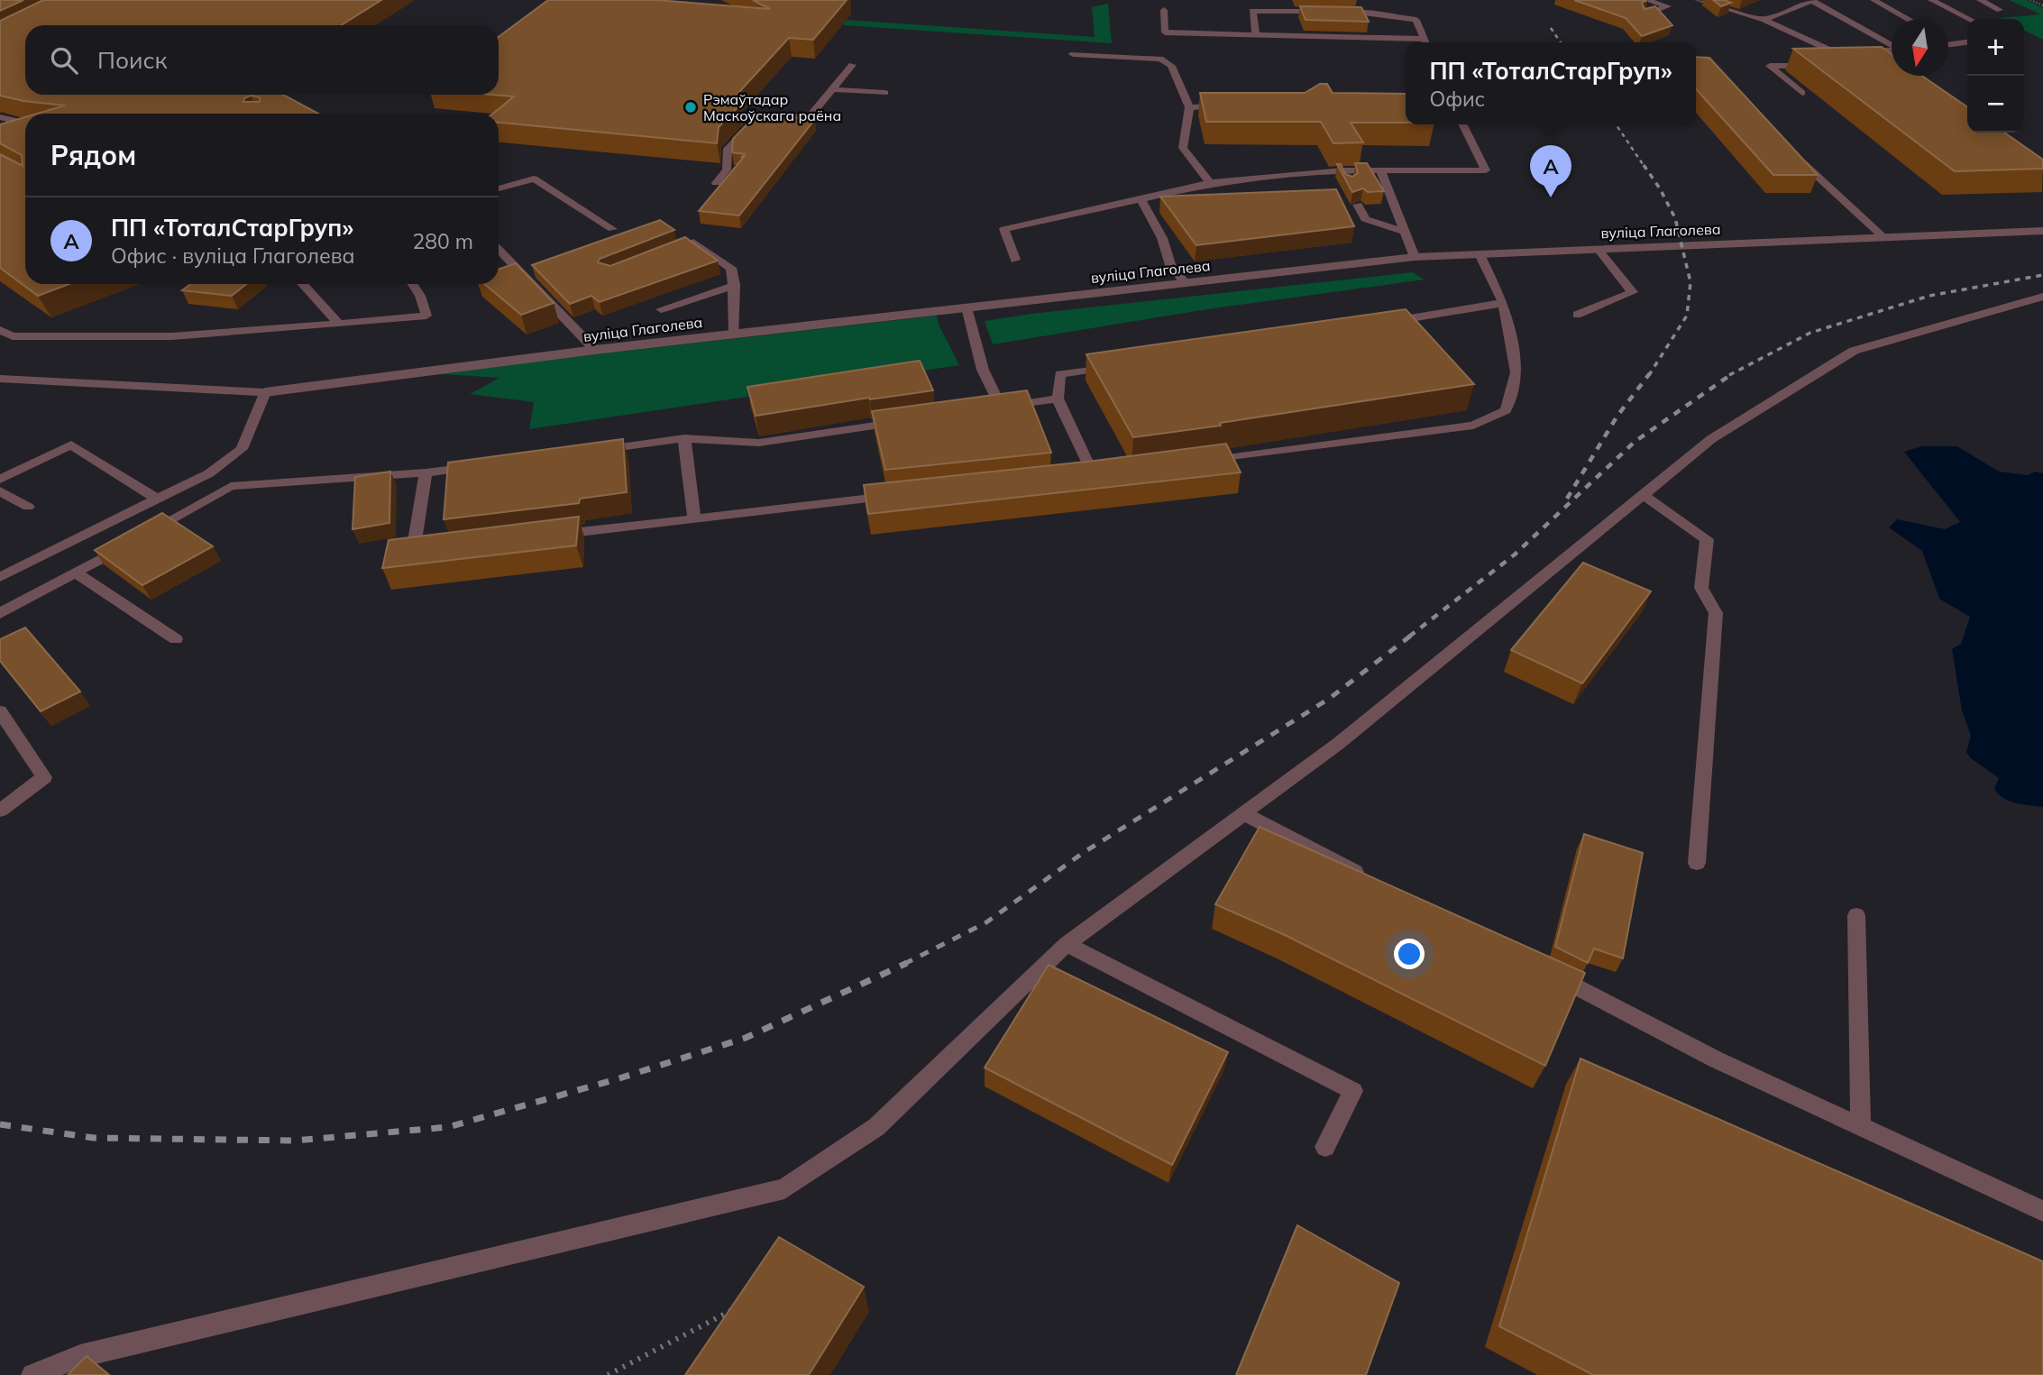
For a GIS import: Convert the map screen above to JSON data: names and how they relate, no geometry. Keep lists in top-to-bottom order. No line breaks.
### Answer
{"streets":{"street":["вуліца Глаголева"]},"places":["Рэмаўтадар Маскоўскага раёна"],"north":"bottom","page":{"map_buttons":["+","−"],"search":"Поиск","popup":["ПП «ТоталСтарГруп»","Офис"],"heading":"Рядом","pins":"A","list":[{"mark":"A","name":"ПП «ТоталСтарГруп»","note":"Офис · вуліца Глаголева","value":"280 m"}]}}
